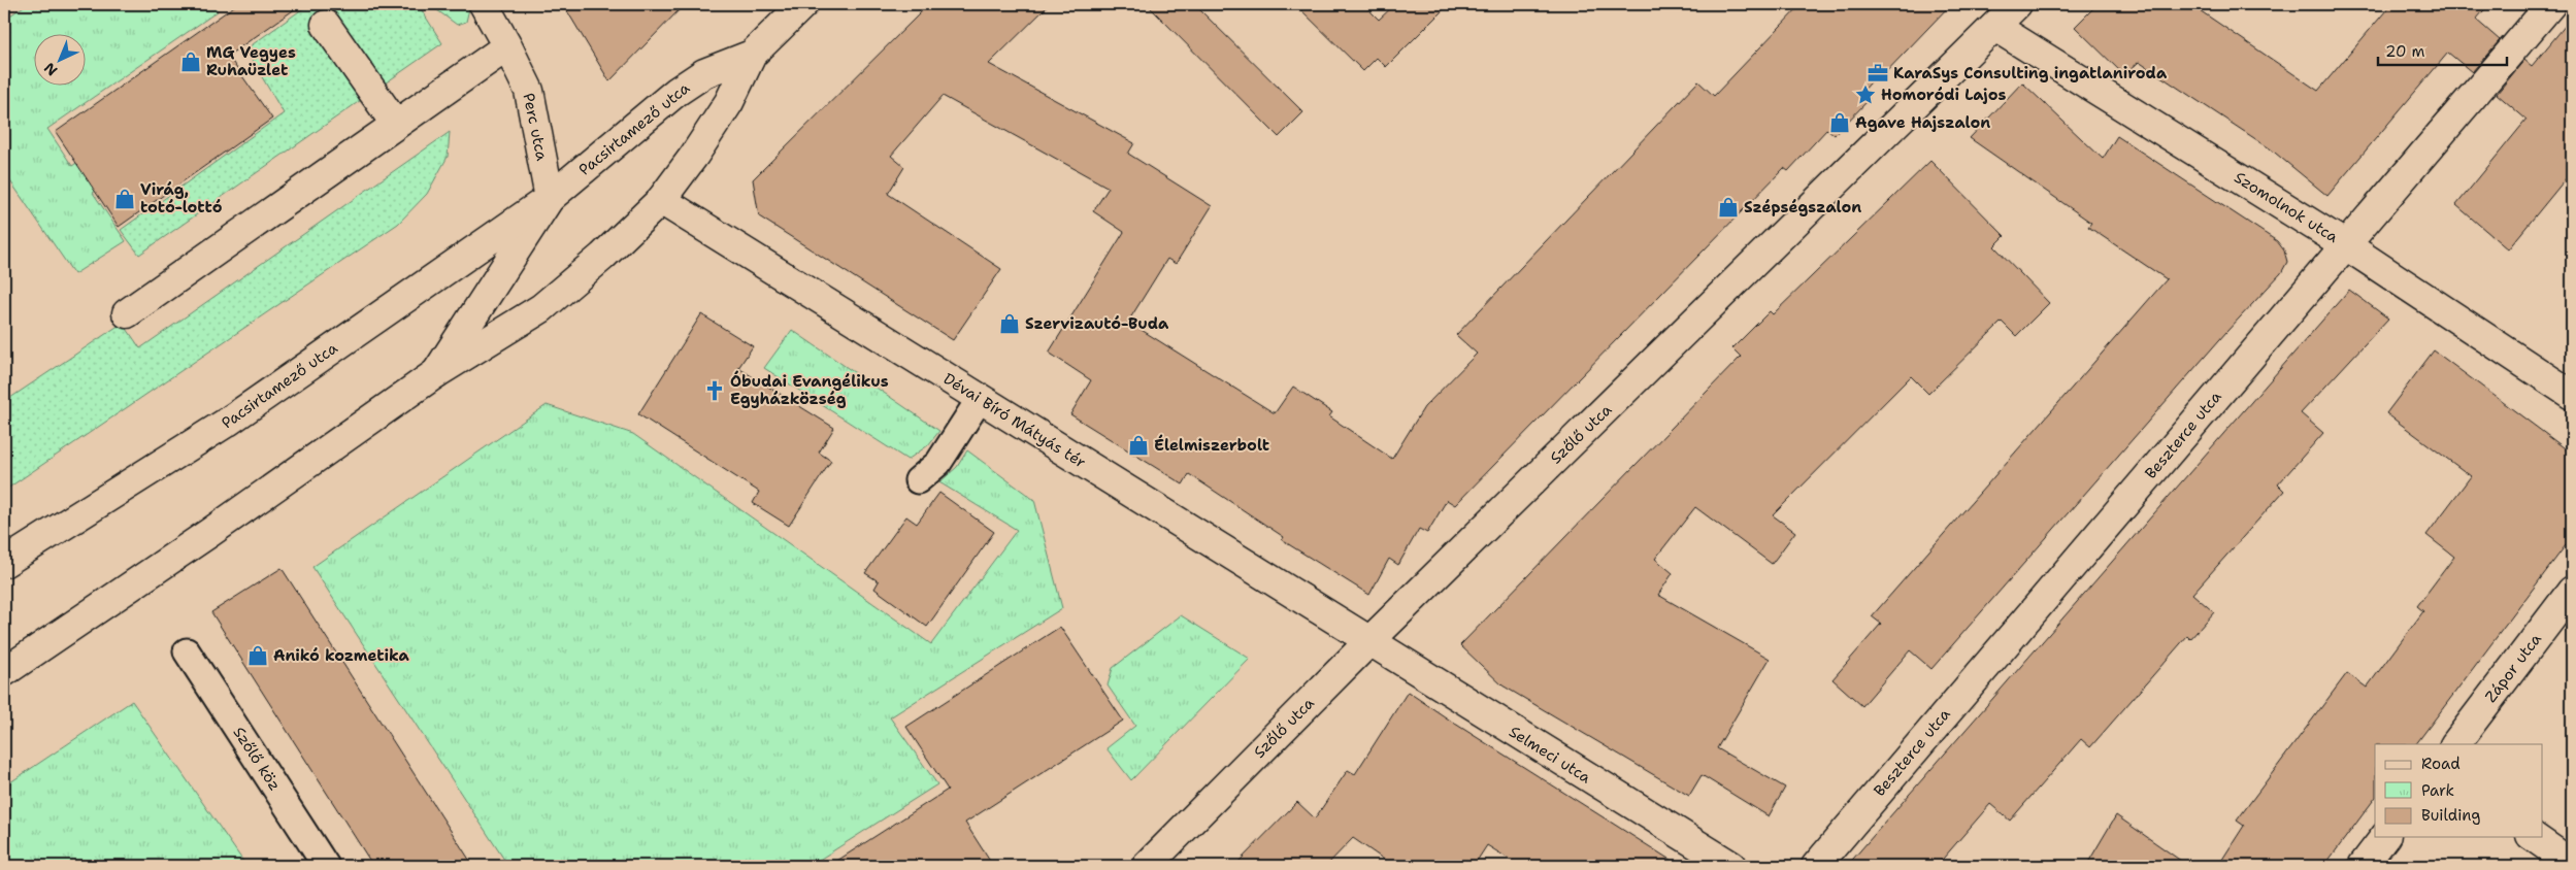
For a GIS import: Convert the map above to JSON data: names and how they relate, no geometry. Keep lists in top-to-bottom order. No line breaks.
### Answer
{"streets":{"street":["Perc utca","Pacsirtamező utca","Szomolnok utca","Dévai Bíró Mátyás tér","Szőlő utca","Beszterce utca","Zápor utca","Selmeci utca"],"lane":["Szőlő köz"]},"crossings":[["Perc utca","Pacsirtamező utca"],["Pacsirtamező utca","Dévai Bíró Mátyás tér"],["Szomolnok utca","Szőlő utca"],["Szomolnok utca","Beszterce utca"],["Dévai Bíró Mátyás tér","Szőlő utca"],["Dévai Bíró Mátyás tér","Selmeci utca"],["Szőlő utca","Selmeci utca"]],"places":{"shop":["MG Vegyes Ruhaüzlet","Agave Hajszalon","Virág, totó-lottó","Szépségszalon","Szervizautó-Buda","Élelmiszerbolt","Anikó kozmetika"],"office":["KaraSys Consulting ingatlaniroda"],"place":["Homoródi Lajos"],"church":["Óbudai Evangélikus Egyházközség"]},"legend":["Road","Park","Building"],"scale_bar":"20 m","north":"bottom left"}
